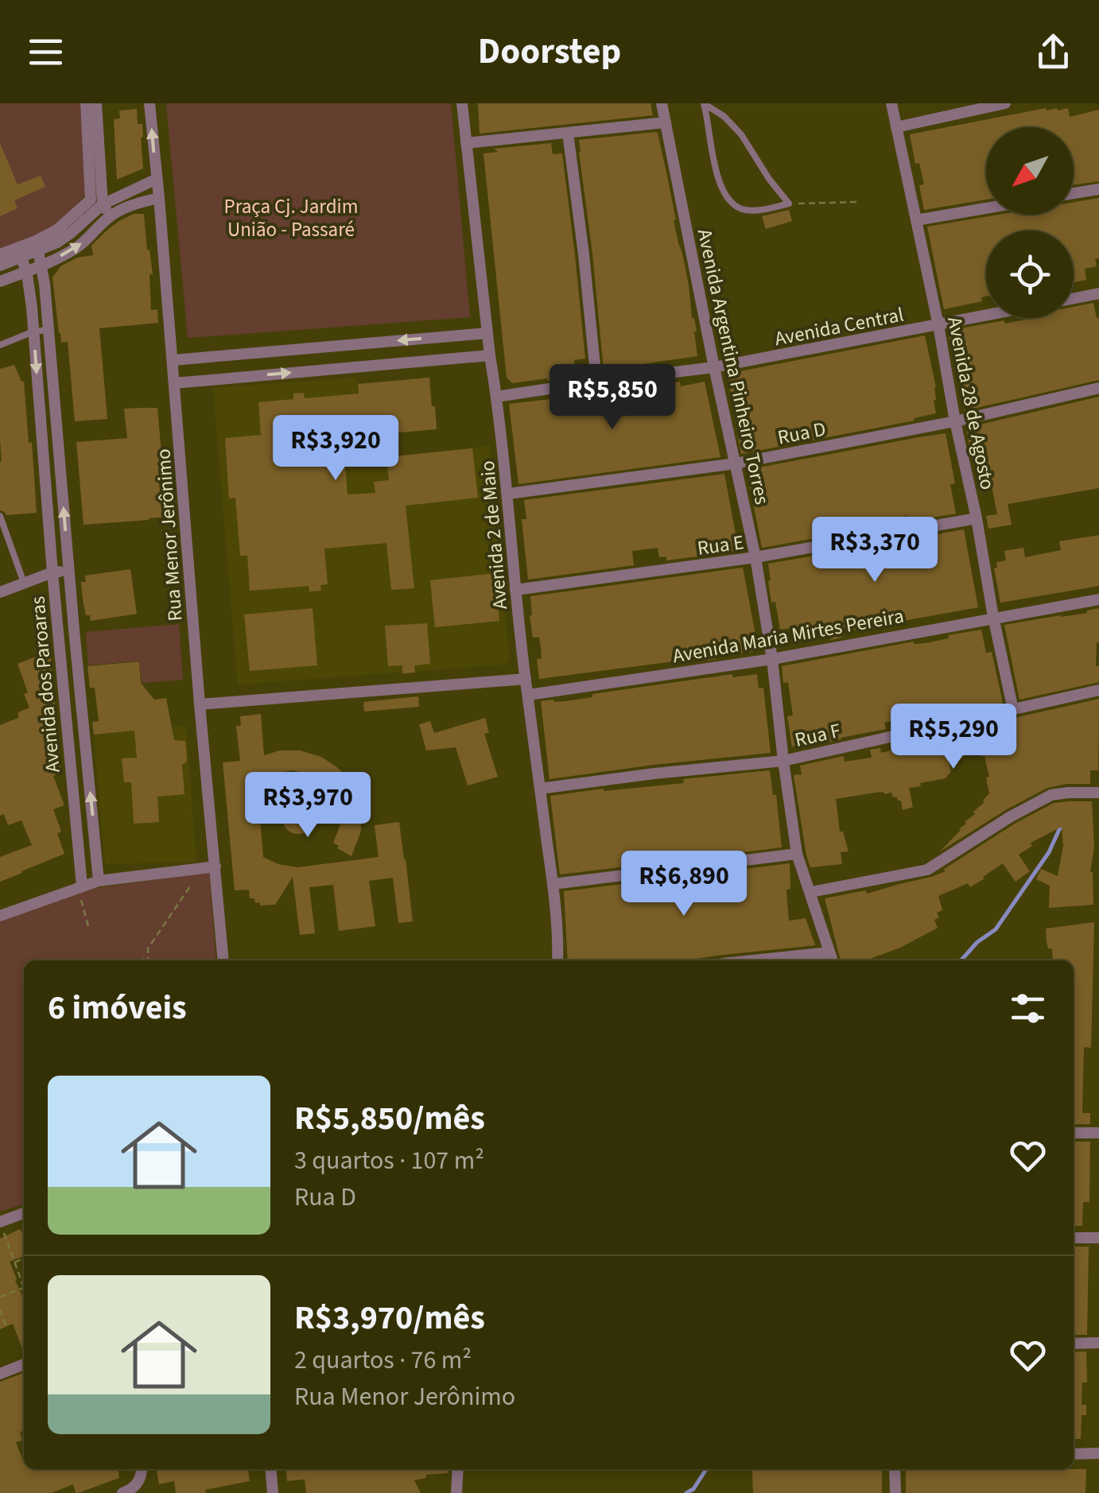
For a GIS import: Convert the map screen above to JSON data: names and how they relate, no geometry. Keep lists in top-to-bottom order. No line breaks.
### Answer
{"streets":{"street":["Avenida Central","Avenida Argentina Pinheiro Torres","Avenida 28 de Agosto","Rua D","Rua Menor Jerônimo","Avenida 2 de Maio","Rua E","Avenida Maria Mirtes Pereira","Avenida dos Paroaras","Rua F"]},"crossings":[["Avenida Central","Avenida Argentina Pinheiro Torres"],["Avenida Central","Avenida 28 de Agosto"],["Avenida Central","Avenida 2 de Maio"],["Avenida Argentina Pinheiro Torres","Rua D"],["Avenida Argentina Pinheiro Torres","Rua E"],["Avenida Argentina Pinheiro Torres","Avenida Maria Mirtes Pereira"],["Avenida Argentina Pinheiro Torres","Rua F"],["Avenida 28 de Agosto","Rua D"],["Avenida 28 de Agosto","Rua E"],["Avenida 28 de Agosto","Avenida Maria Mirtes Pereira"],["Avenida 28 de Agosto","Rua F"],["Rua D","Avenida 2 de Maio"],["Avenida 2 de Maio","Rua E"],["Avenida 2 de Maio","Avenida Maria Mirtes Pereira"],["Avenida 2 de Maio","Rua F"]],"parks":["Praça Cj. Jardim União - Passaré"],"north":"bottom left","page":{"header":"Doorstep","price":["R$5,850","R$3,920","R$3,370","R$5,290","R$3,970","R$6,890"],"heading":"6 imóveis","list":[{"name":"R$5,850/mês","note":"3 quartos · 107 m² · Rua D"},{"name":"R$3,970/mês","note":"2 quartos · 76 m² · Rua Menor Jerônimo"}]}}
